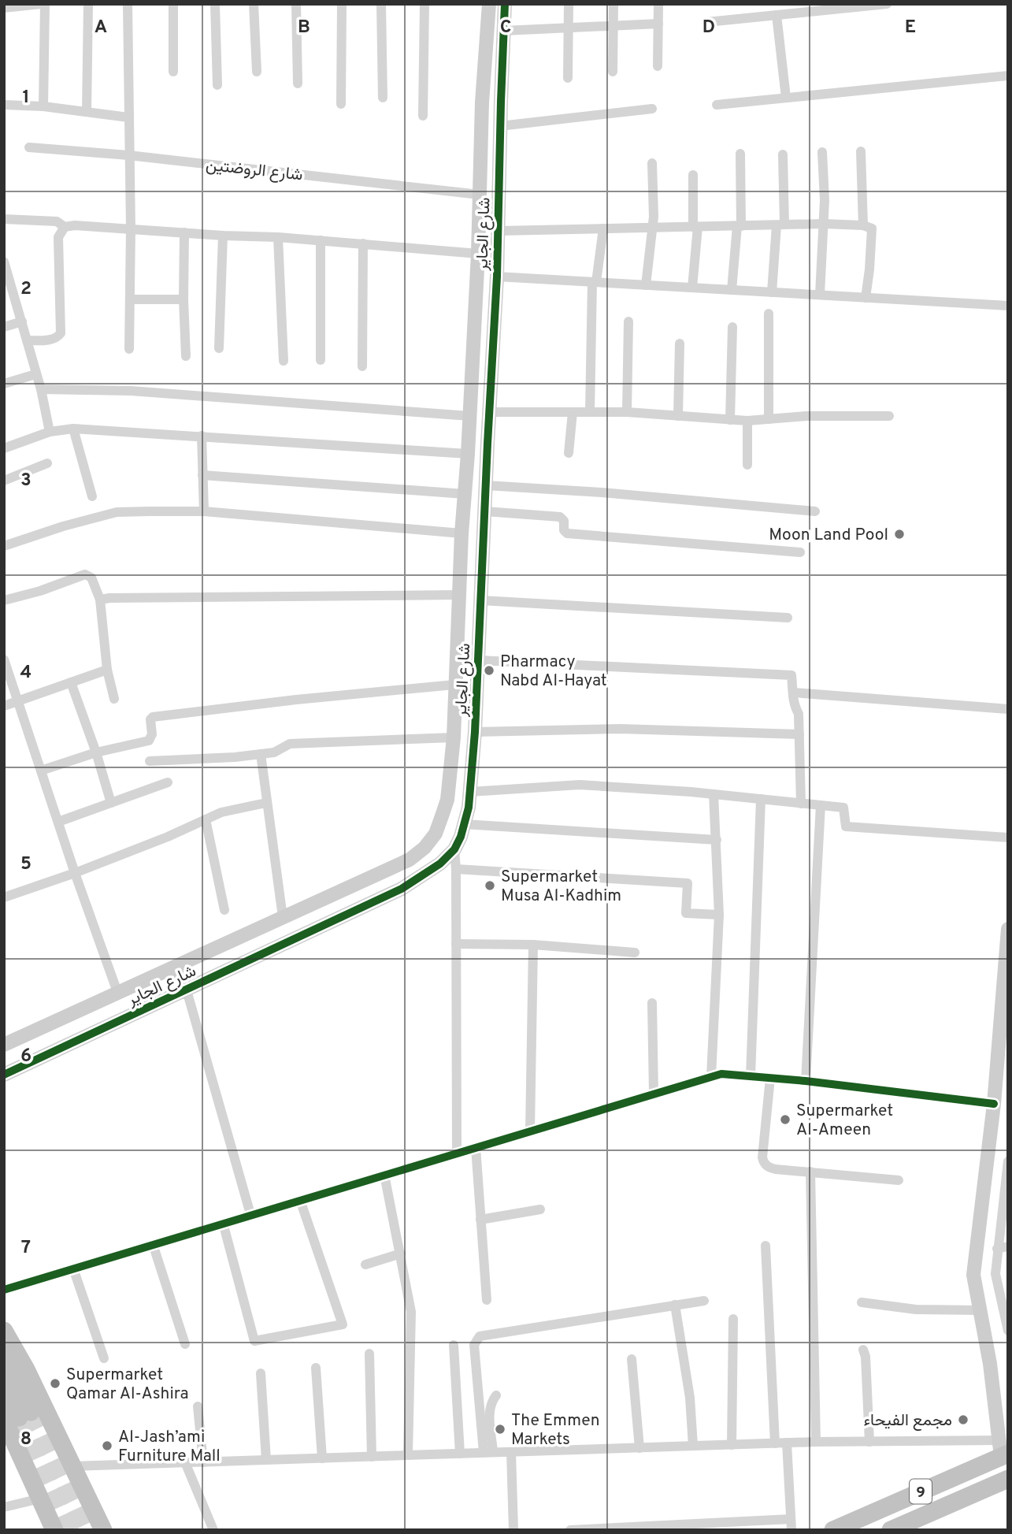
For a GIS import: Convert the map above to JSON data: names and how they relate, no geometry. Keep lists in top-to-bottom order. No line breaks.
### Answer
{"streets":{"highway":["9"],"street":["شارع الروضتين","شارع الجاير"]},"crossings":[["شارع الروضتين","شارع الجاير"]],"places":["Moon Land Pool","Pharmacy Nabd Al-Hayat","Supermarket Musa Al-Kadhim","Supermarket Al-Ameen","Supermarket Qamar Al-Ashira","مجمع الفيحاء","The Emmen Markets","Al-Jash’ami Furniture Mall"],"grid":{"columns":["A","B","C","D","E"],"rows":["1","2","3","4","5","6","7","8"]}}
